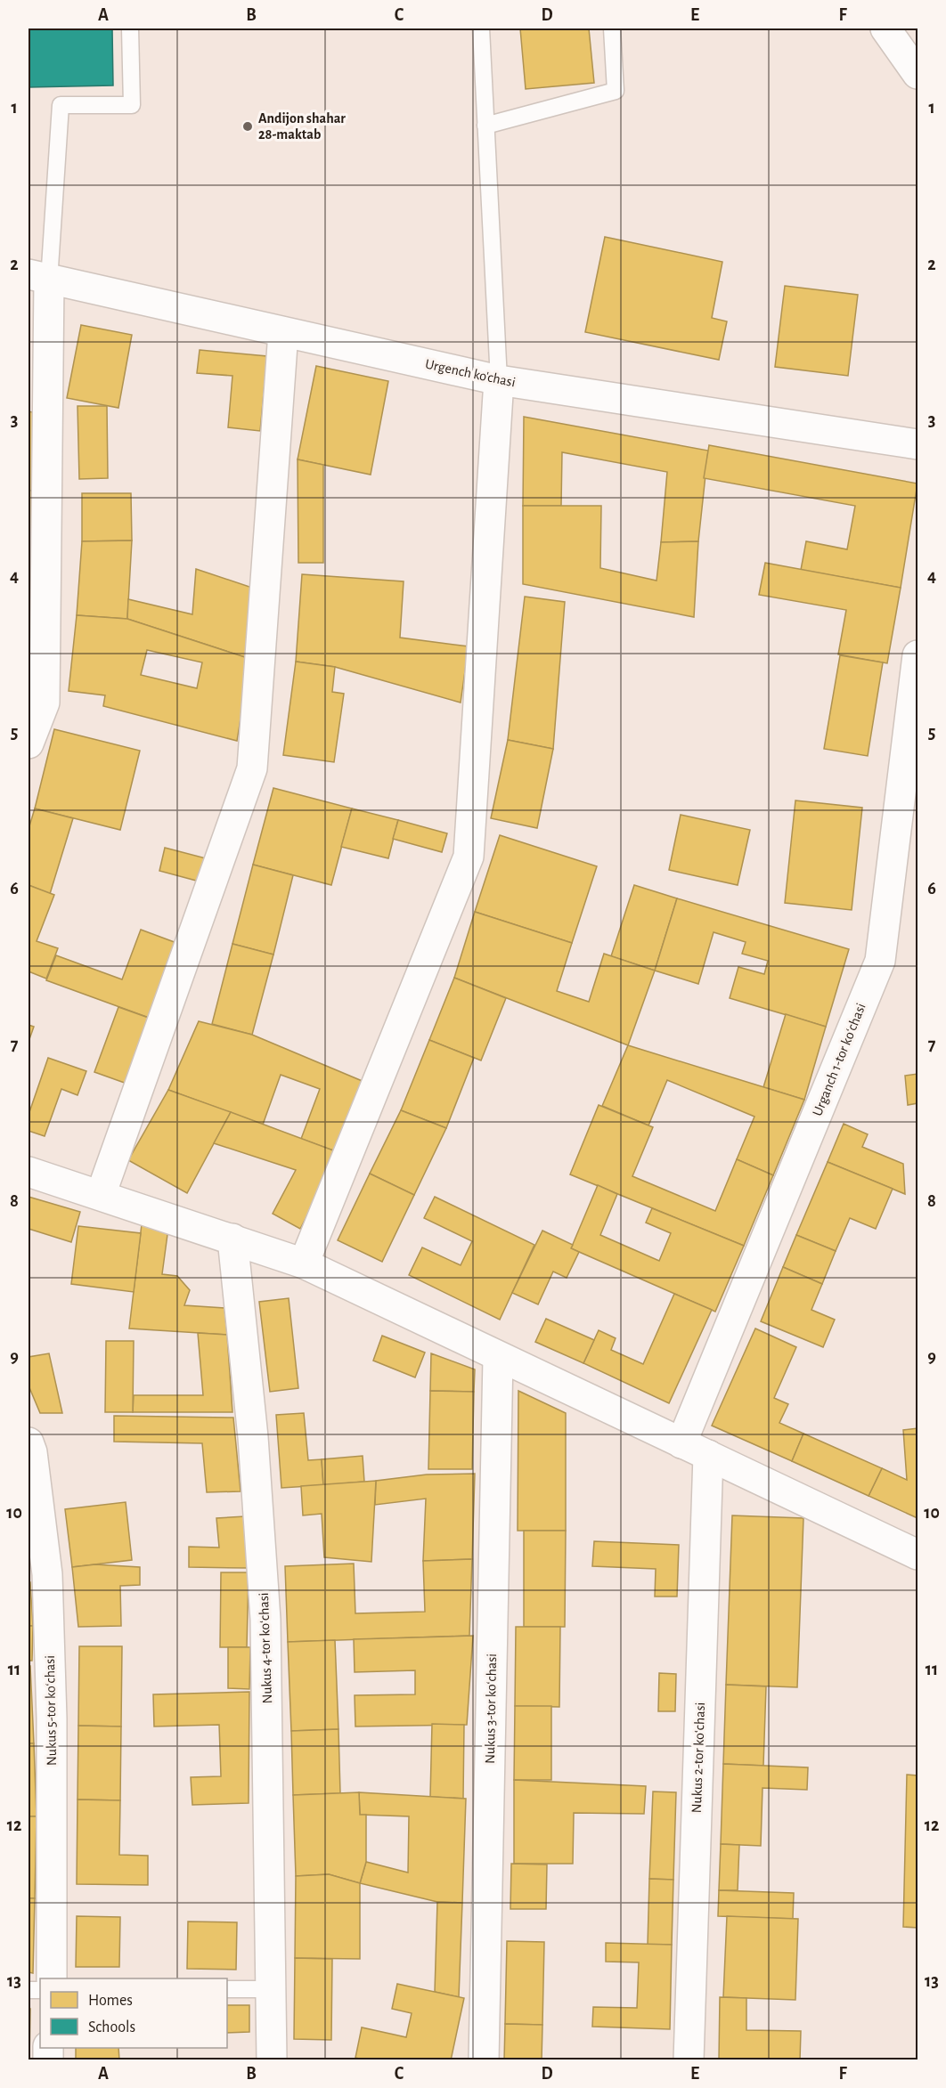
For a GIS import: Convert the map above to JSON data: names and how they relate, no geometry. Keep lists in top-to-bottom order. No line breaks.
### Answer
{"streets":{"street":["Urgench ko'chasi","Urganch 1-tor koʻchasi","Nukus 4-tor koʻchasi","Nukus 3-tor koʻchasi","Nukus 5-tor koʻchasi","Nukus 2-tor koʻchasi"]},"places":["Andijon shahar 28-maktab"],"legend":["Homes","Schools"],"grid":{"columns":["A","B","C","D","E","F"],"rows":["1","2","3","4","5","6","7","8","9","10","11","12","13"]}}
